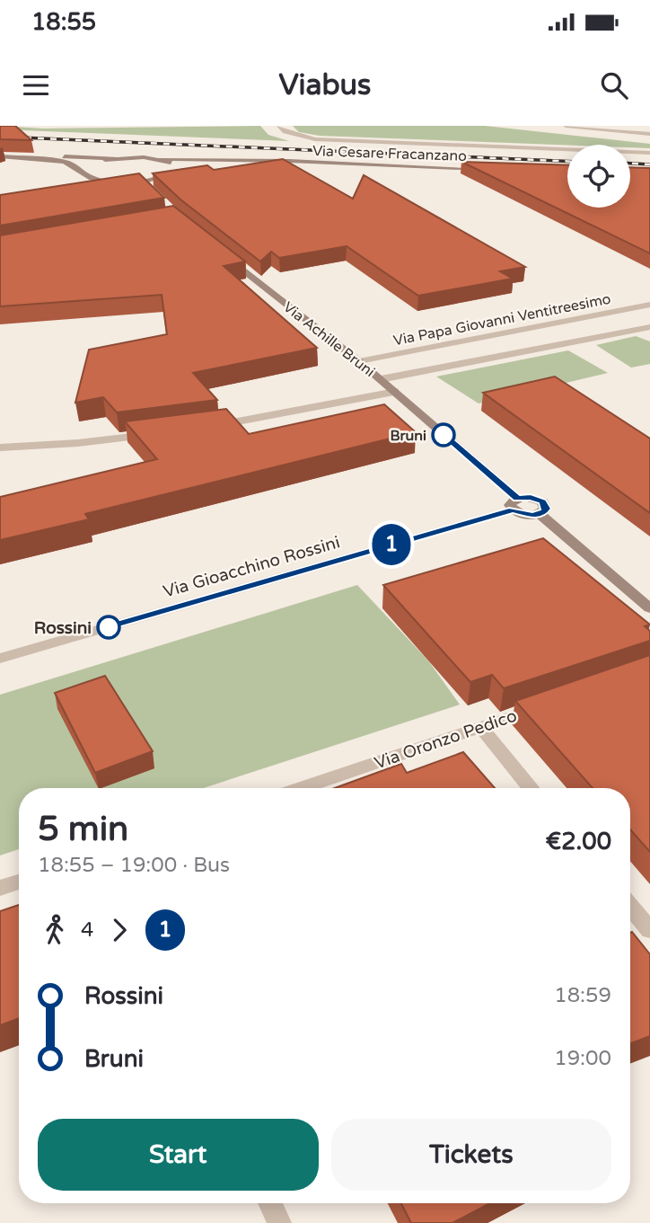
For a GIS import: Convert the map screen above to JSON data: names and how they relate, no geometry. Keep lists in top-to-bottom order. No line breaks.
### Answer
{"streets":{"street":["Via Cesare Fracanzano","Via Papa Giovanni Ventitreesimo","Via Achille Bruni","Via Gioacchino Rossini","Via Oronzo Pedico"]},"crossings":[["Via Papa Giovanni Ventitreesimo","Via Achille Bruni"],["Via Achille Bruni","Via Gioacchino Rossini"]],"places":["Bruni","Rossini"],"lines":["bus line 1"],"page":{"status":"18:55","header":"Viabus","on_map":"1","heading":["5 min","18:55 – 19:00 · Bus","€2.00"],"legs":["4","1"],"list":[{"name":"Rossini","value":"18:59"},{"name":"Bruni","value":"19:00"}],"buttons":["Start","Tickets"]}}
